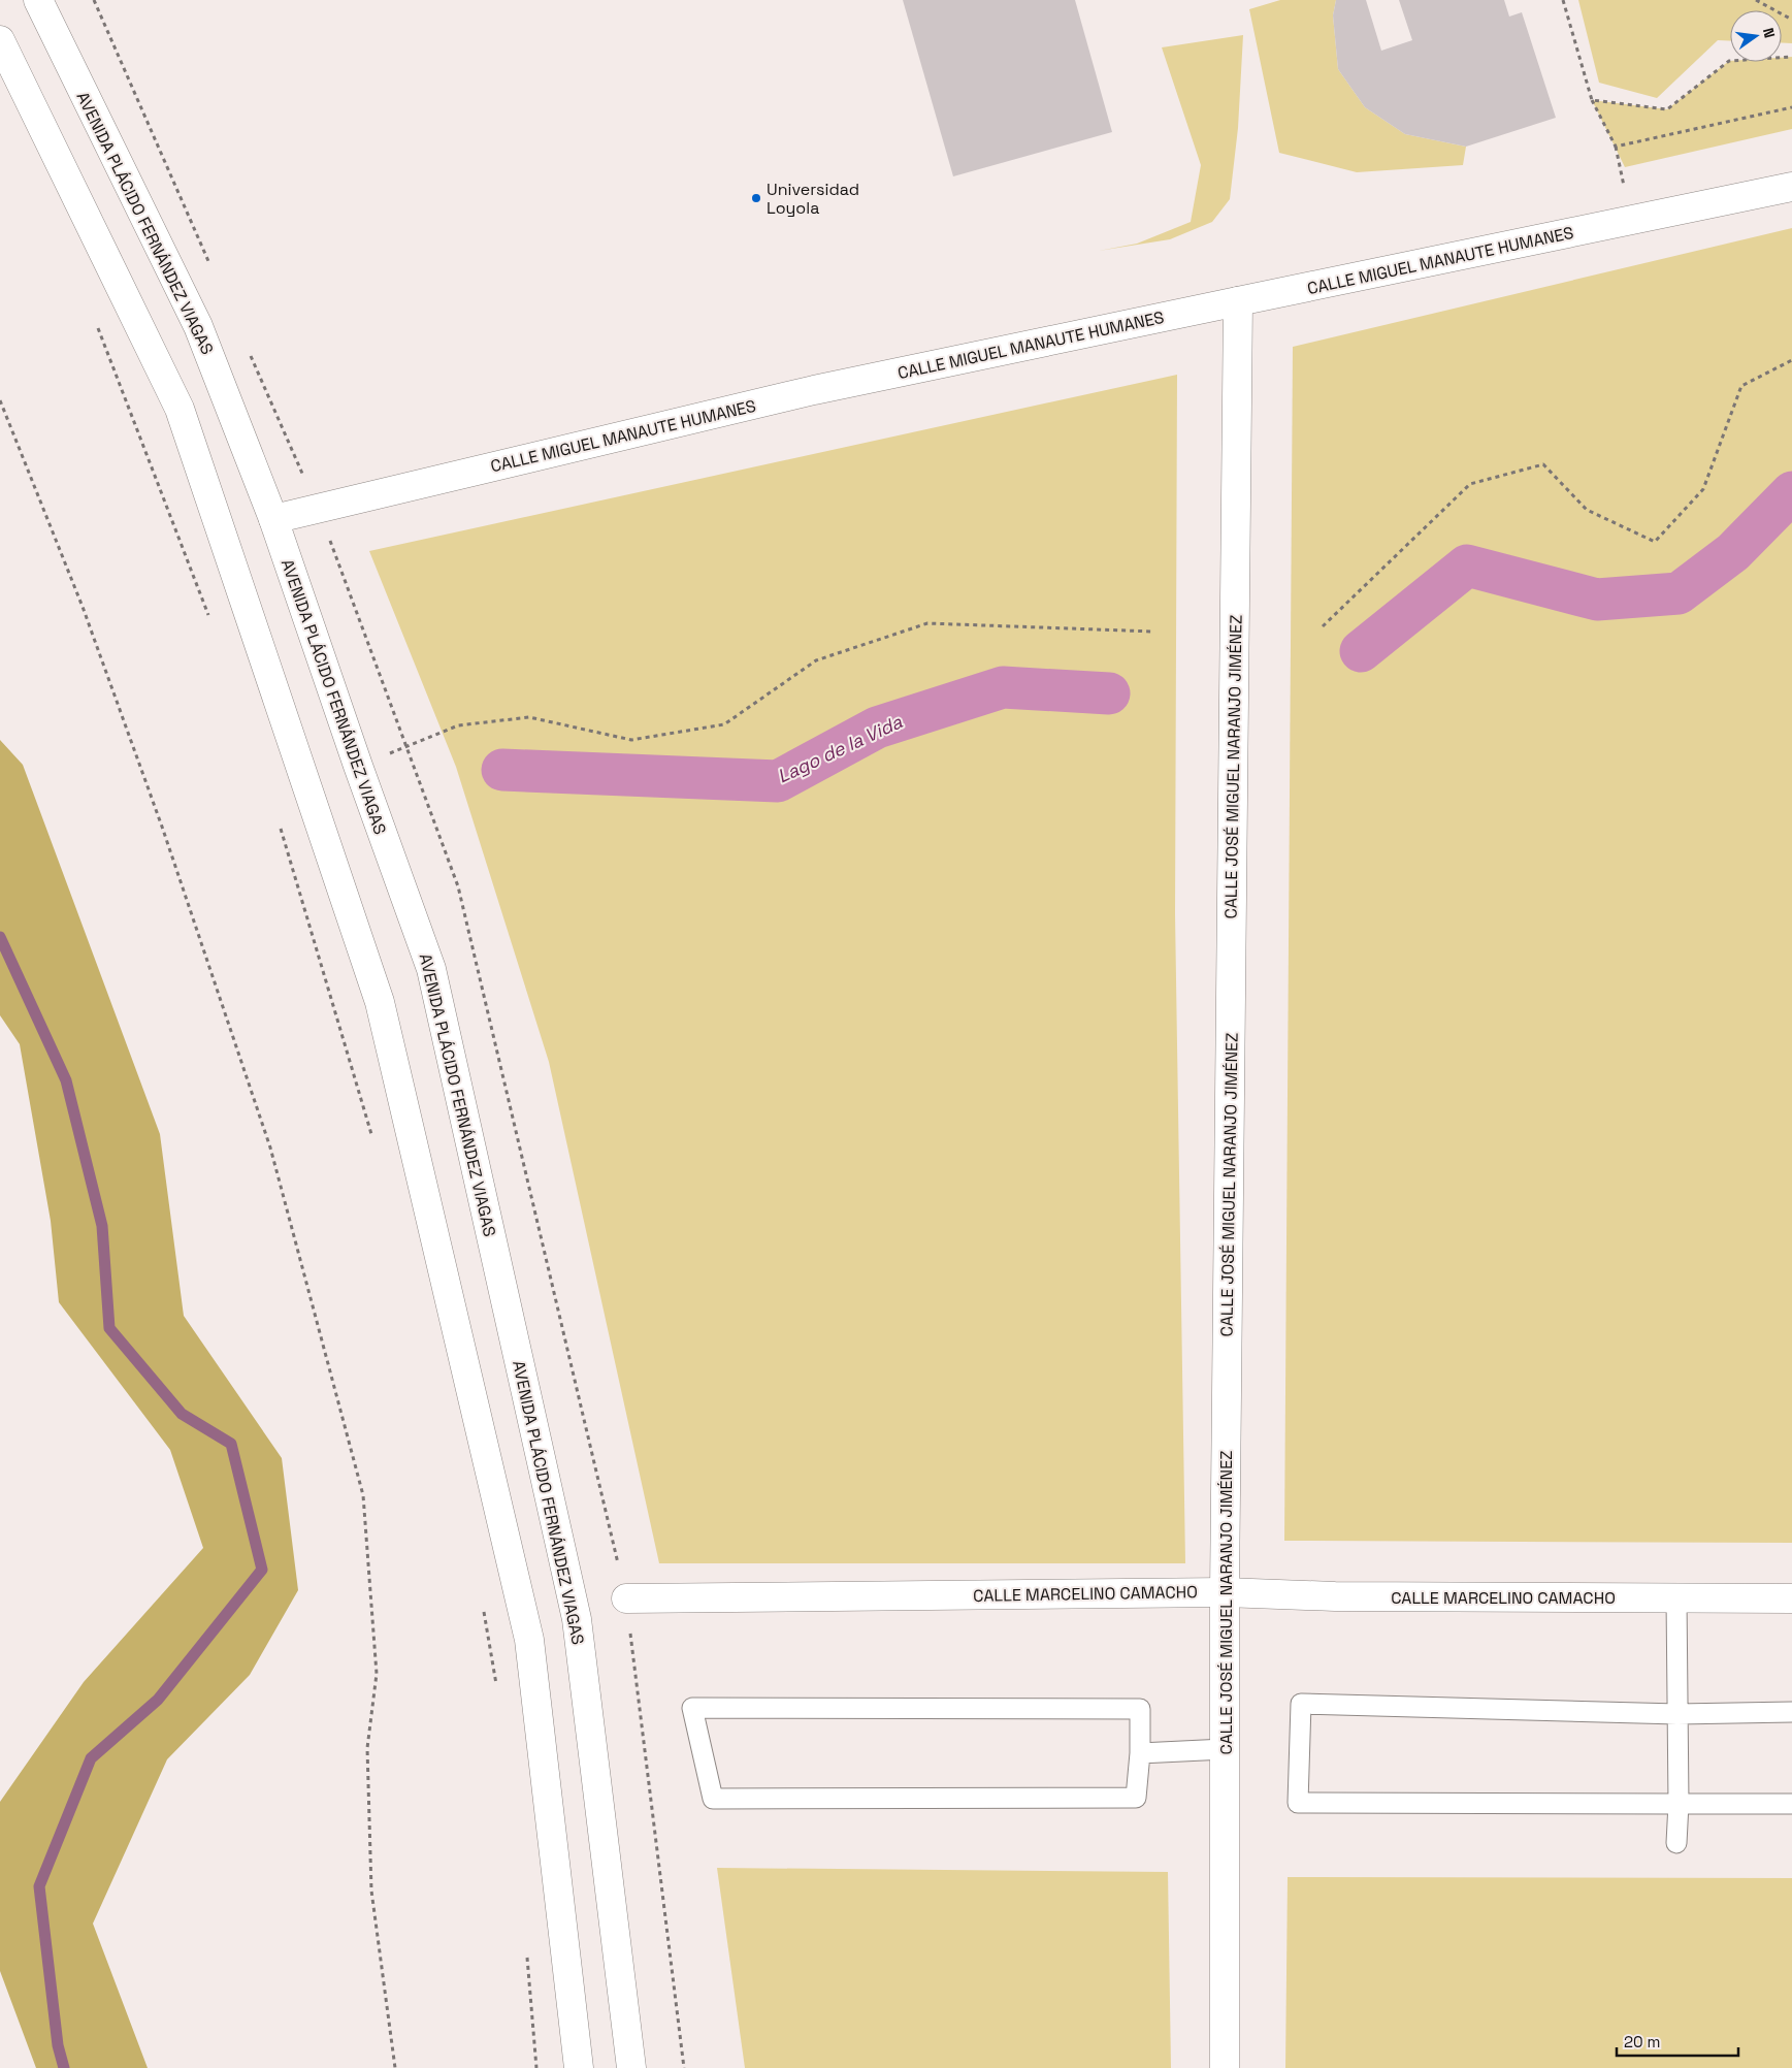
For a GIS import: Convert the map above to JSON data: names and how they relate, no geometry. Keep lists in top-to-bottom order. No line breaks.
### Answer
{"streets":{"street":["AVENIDA PLÁCIDO FERNÁNDEZ VIAGAS","CALLE MIGUEL MANAUTE HUMANES","CALLE JOSÉ MIGUEL NARANJO JIMÉNEZ","CALLE MARCELINO CAMACHO"]},"crossings":[["AVENIDA PLÁCIDO FERNÁNDEZ VIAGAS","CALLE MIGUEL MANAUTE HUMANES"],["CALLE MIGUEL MANAUTE HUMANES","CALLE JOSÉ MIGUEL NARANJO JIMÉNEZ"],["CALLE JOSÉ MIGUEL NARANJO JIMÉNEZ","CALLE MARCELINO CAMACHO"]],"water":["Lago de la Vida"],"places":["Universidad Loyola"],"scale_bar":"20 m","north":"right"}
